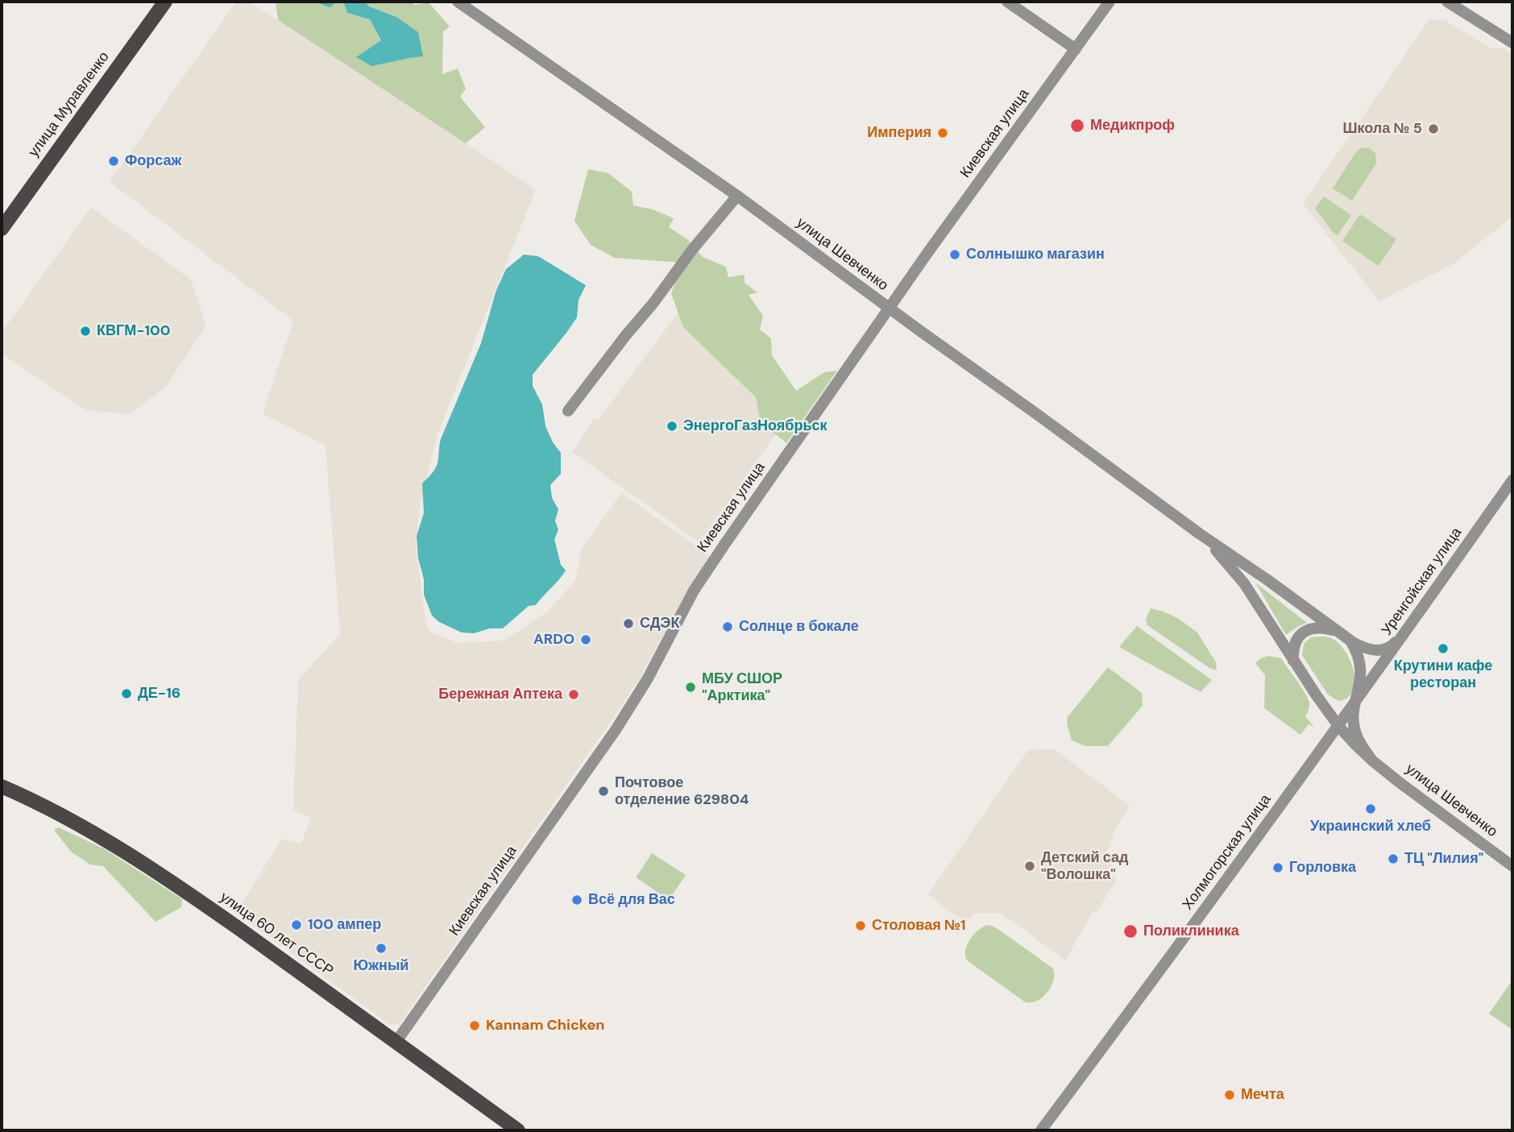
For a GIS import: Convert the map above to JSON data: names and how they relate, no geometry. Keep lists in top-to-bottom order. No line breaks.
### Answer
{"streets":{"main road":["улица Муравленко","улица 60 лет СССР"],"street":["Киевская улица","улица Шевченко","Уренгойская улица","Холмогорская улица"]},"crossings":[["Киевская улица","улица Шевченко"],["Киевская улица","улица 60 лет СССР"],["Уренгойская улица","Холмогорская улица"]],"places":["Медикпроф","Школа № 5","Империя","Форсаж","Солнышко магазин","КВГМ-100","ЭнергоГазНоябрьск","СДЭК","Солнце в бокале","ARDO","Крутини кафе ресторан","МБУ СШОР \"Арктика\"","ДЕ-16","Бережная Аптека","Почтовое отделение 629804","Украинский хлеб","ТЦ \"Лилия\"","Детский сад \"Волошка\"","Горловка","Всё для Вас","100 ампер","Столовая №1","Поликлиника","Южный","Kannam Chicken","Мечта"]}
